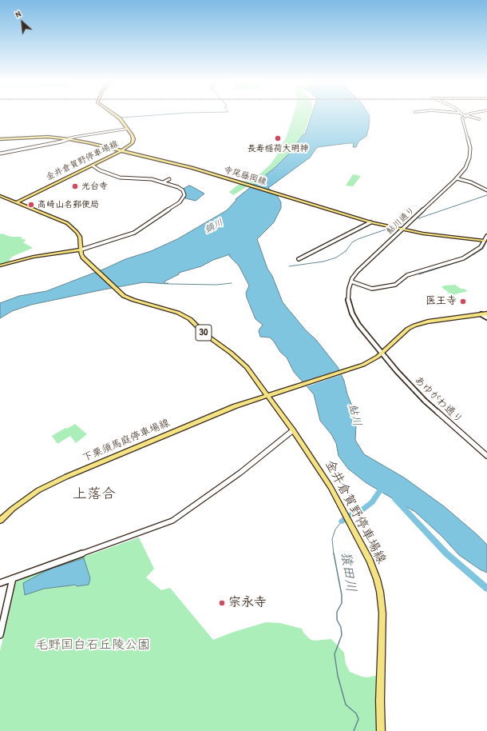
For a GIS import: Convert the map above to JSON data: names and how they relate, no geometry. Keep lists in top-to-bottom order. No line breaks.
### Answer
{"streets":{"main road":["金井倉賀野停車場線","寺尾藤岡線","30","下栗須馬庭停車場線"],"street":["鮎川通り","あゆがわ通り"]},"crossings":[["金井倉賀野停車場線","寺尾藤岡線"],["金井倉賀野停車場線","30"],["金井倉賀野停車場線","下栗須馬庭停車場線"],["寺尾藤岡線","鮎川通り"],["鮎川通り","あゆがわ通り"],["30","下栗須馬庭停車場線"]],"districts":["上落合"],"water":["鏑川","鮎川","猿田川"],"parks":["毛野国白石丘陵公園"],"places":["長寿稲荷大明神","光台寺","高崎山名郵便局","医王寺","宗永寺"],"north":"top left"}
